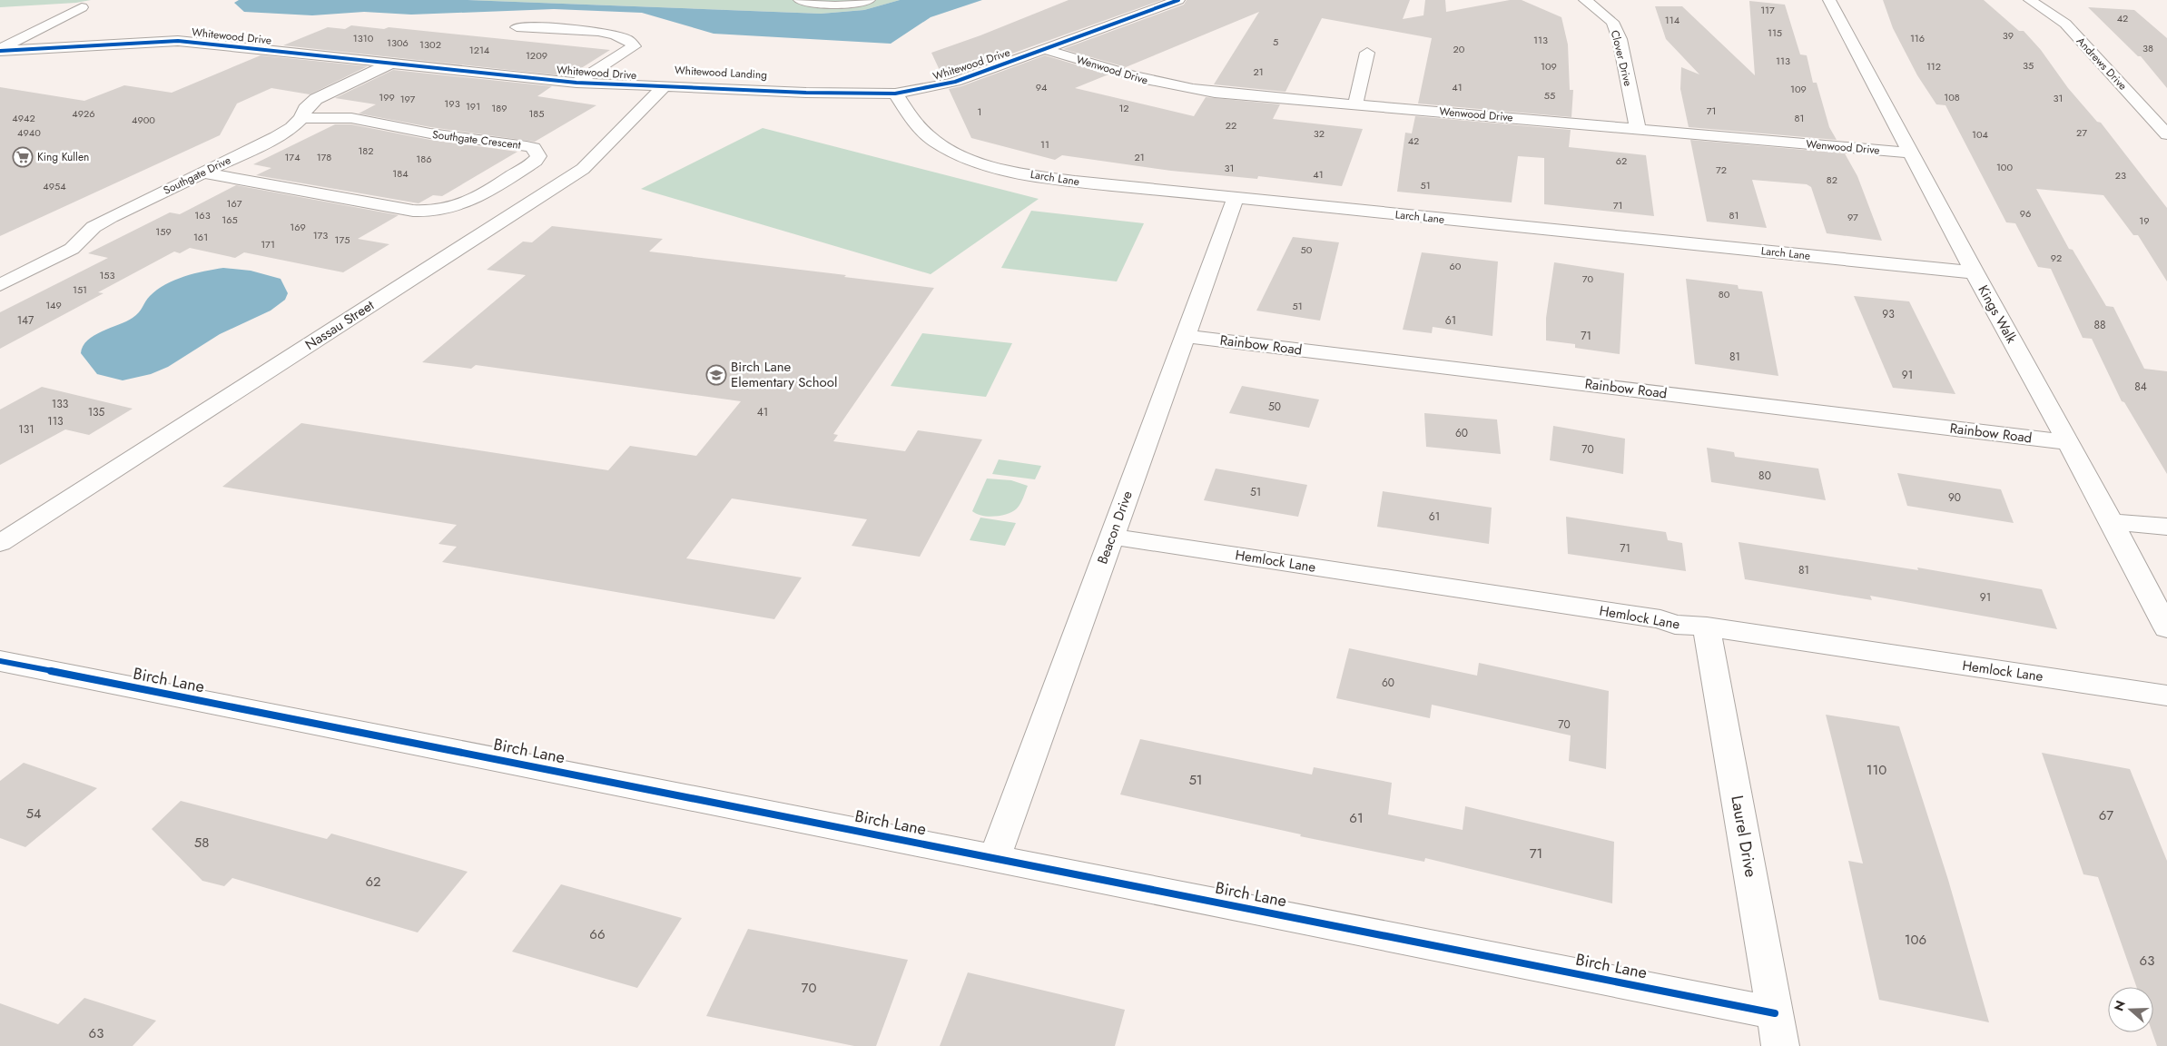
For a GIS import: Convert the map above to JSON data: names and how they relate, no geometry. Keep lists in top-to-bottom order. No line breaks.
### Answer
{"streets":{"street":["Whitewood Drive","Clover Drive","Andrews Drive","Wenwood Drive","Southgate Crescent","Southgate Drive","Larch Lane","Kings Walk","Nassau Street","Rainbow Road","Beacon Drive","Hemlock Lane","Birch Lane","Laurel Drive"]},"crossings":[["Whitewood Drive","Wenwood Drive"],["Whitewood Drive","Southgate Drive"],["Whitewood Drive","Larch Lane"],["Whitewood Drive","Nassau Street"],["Clover Drive","Wenwood Drive"],["Wenwood Drive","Kings Walk"],["Southgate Crescent","Southgate Drive"],["Larch Lane","Kings Walk"],["Larch Lane","Beacon Drive"],["Kings Walk","Rainbow Road"],["Rainbow Road","Beacon Drive"],["Beacon Drive","Hemlock Lane"],["Beacon Drive","Birch Lane"],["Hemlock Lane","Laurel Drive"],["Birch Lane","Laurel Drive"]],"places":{"supermarket":["King Kullen"],"school or university":["Birch Lane Elementary School"]},"house_numbers":["117","42","114","115","39","1310","116","113","5","1306","1302","38","20","1214","1209","113","35","109","112","21","94","41","109","55","199","108","31","197","193","191","189","12","71","1","4926","185","4942","81","4900","22","4940","27","32","104","42","11","182","174","178","21","186","62","100","31","72","184","41","23","82","51","4954","167","71","96","163","81","97","165","19","169","159","173","161","175","171","50","92","60","153","70","151","80","149","51","93","147","61","88","71","81","91","84","133","50","135","41","113","131","60","70","80","51","90","61","71","81","91","60","70","110","51","54","67","61","58","71","62","66","106","63","70","63"],"north":"left"}
